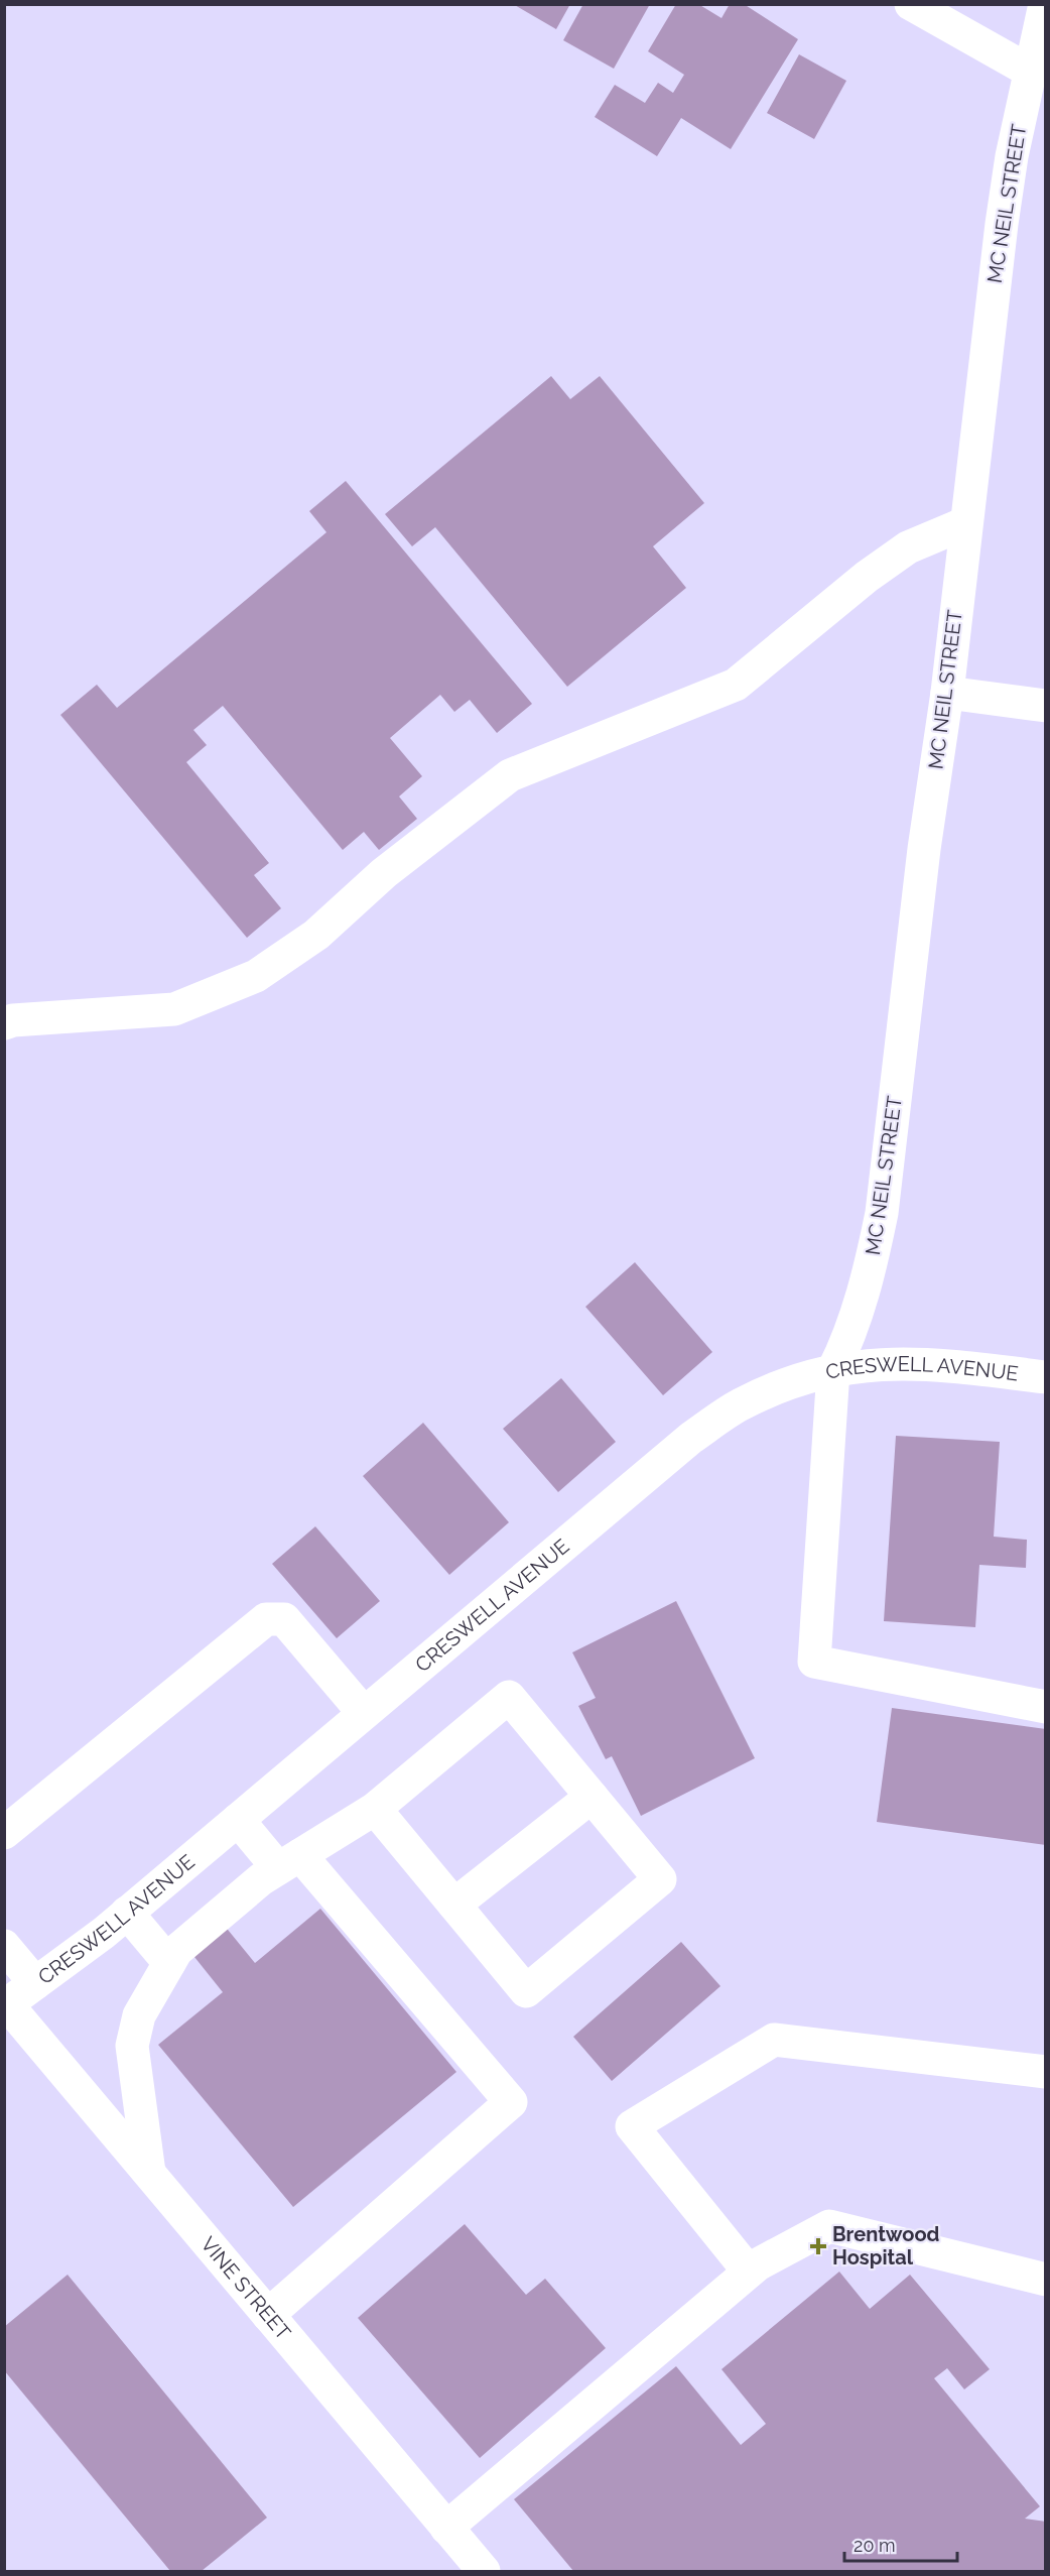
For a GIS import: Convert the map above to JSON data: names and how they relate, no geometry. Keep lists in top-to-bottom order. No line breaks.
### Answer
{"streets":{"street":["MC NEIL STREET","CRESWELL AVENUE","VINE STREET"]},"crossings":[["MC NEIL STREET","CRESWELL AVENUE"],["CRESWELL AVENUE","VINE STREET"]],"places":{"health":["Brentwood Hospital"]},"scale_bar":"20 m"}
